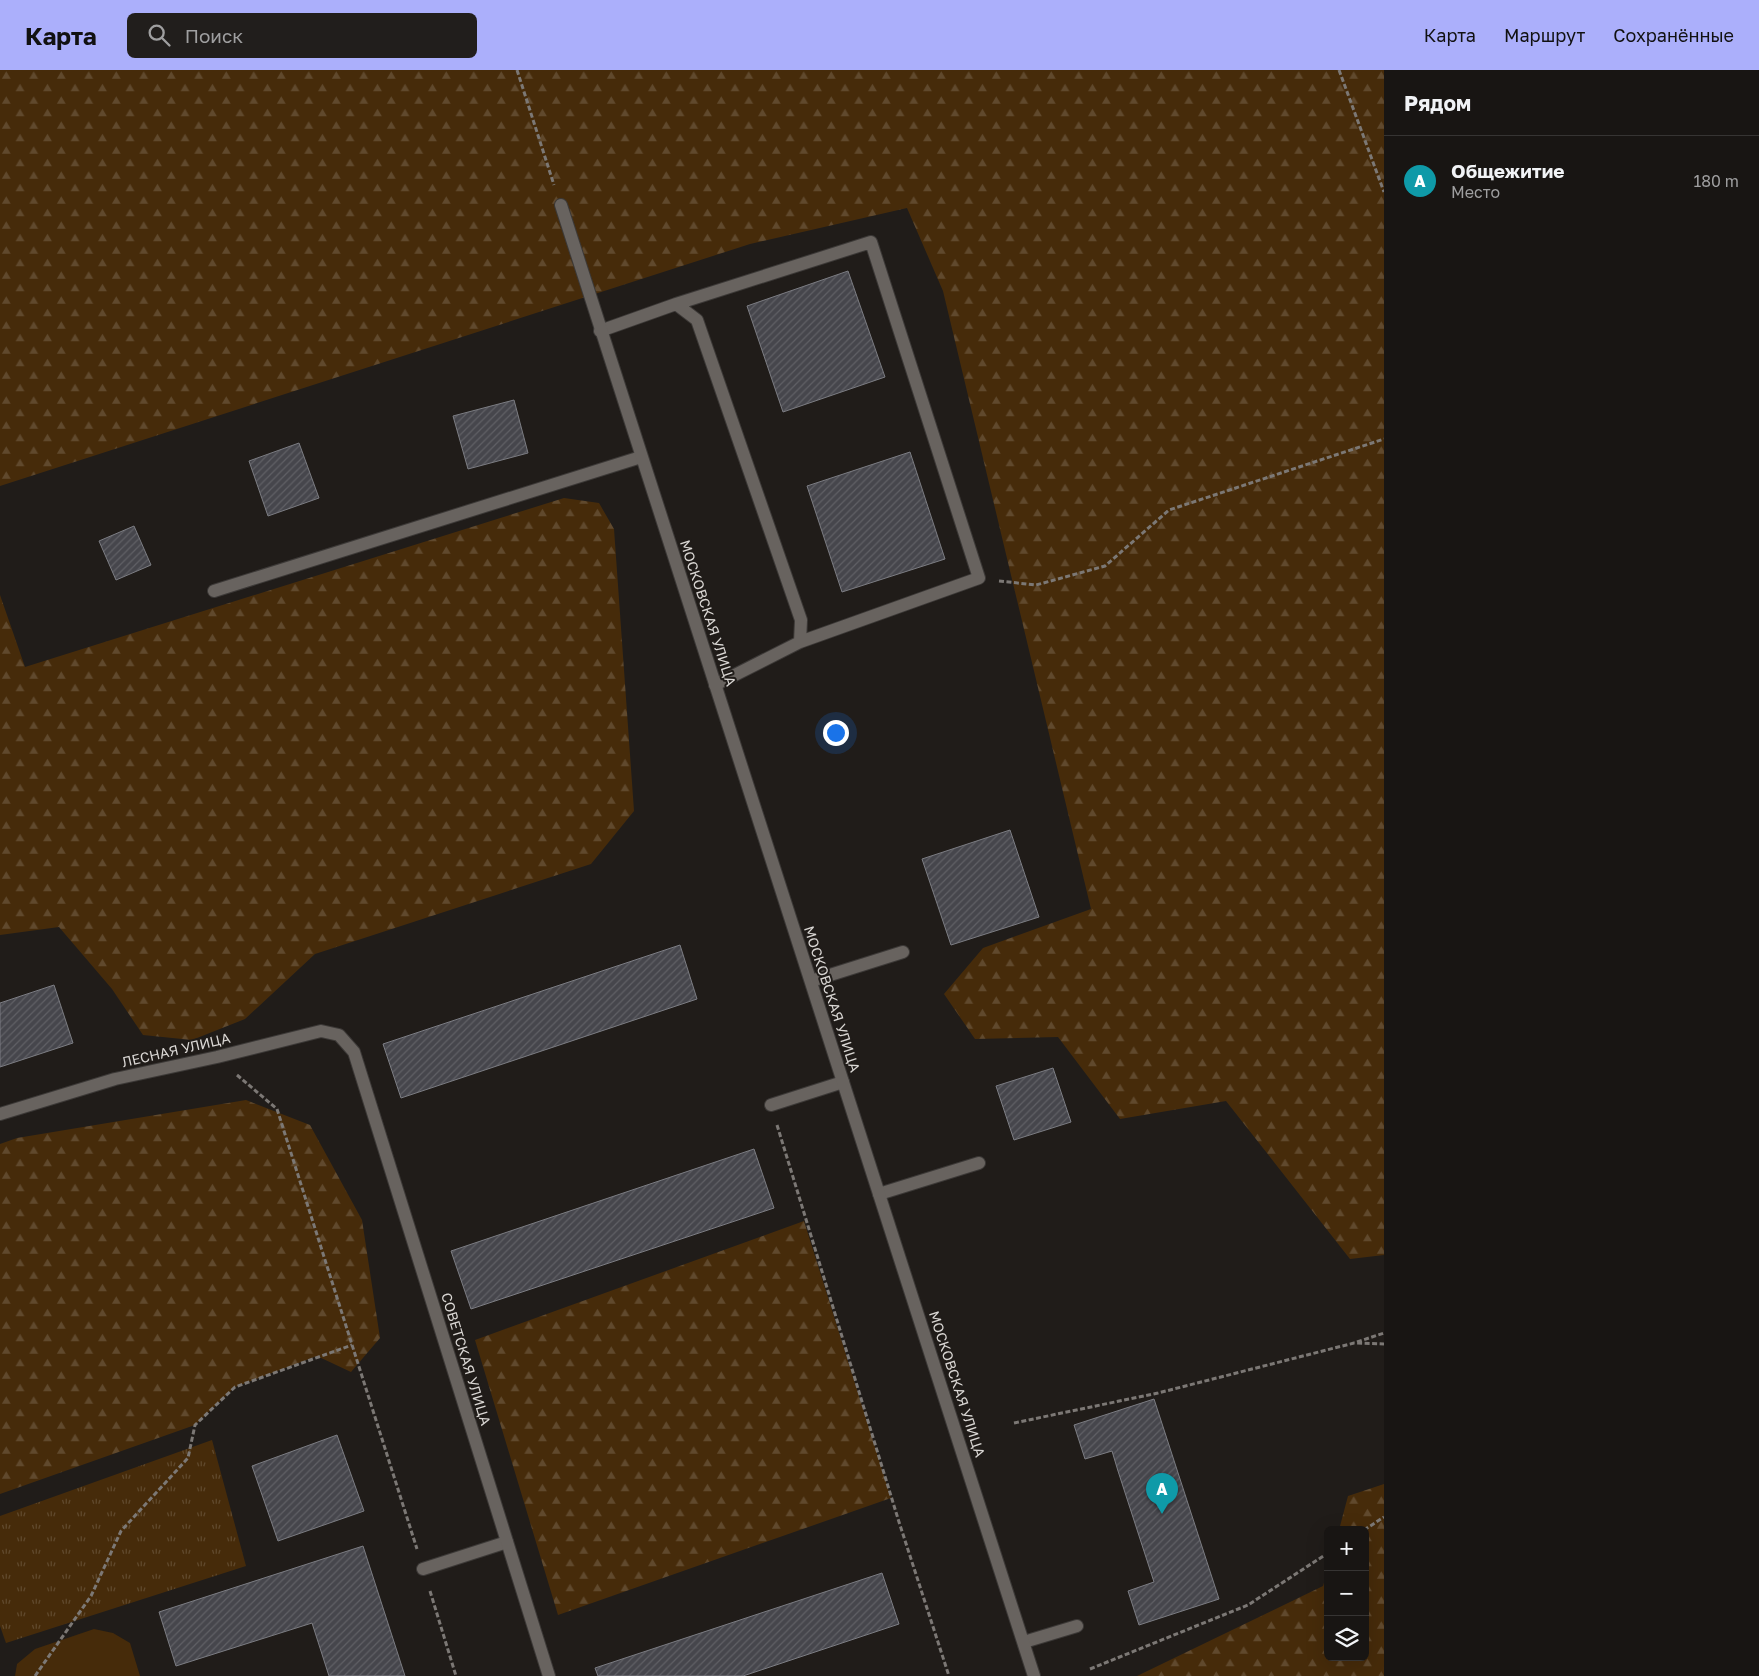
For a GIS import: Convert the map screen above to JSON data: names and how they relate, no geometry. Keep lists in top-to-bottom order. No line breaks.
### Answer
{"streets":{"street":["МОСКОВСКАЯ УЛИЦА","ЛЕСНАЯ УЛИЦА","СОВЕТСКАЯ УЛИЦА"]},"crossings":[["ЛЕСНАЯ УЛИЦА","СОВЕТСКАЯ УЛИЦА"]],"page":{"header":"Карта","search":"Поиск","nav":["Карта","Маршрут","Сохранённые"],"heading":"Рядом","list":[{"mark":"A","name":"Общежитие","note":"Место","value":"180 m"}],"pins":"A","map_buttons":["+","−"]}}
